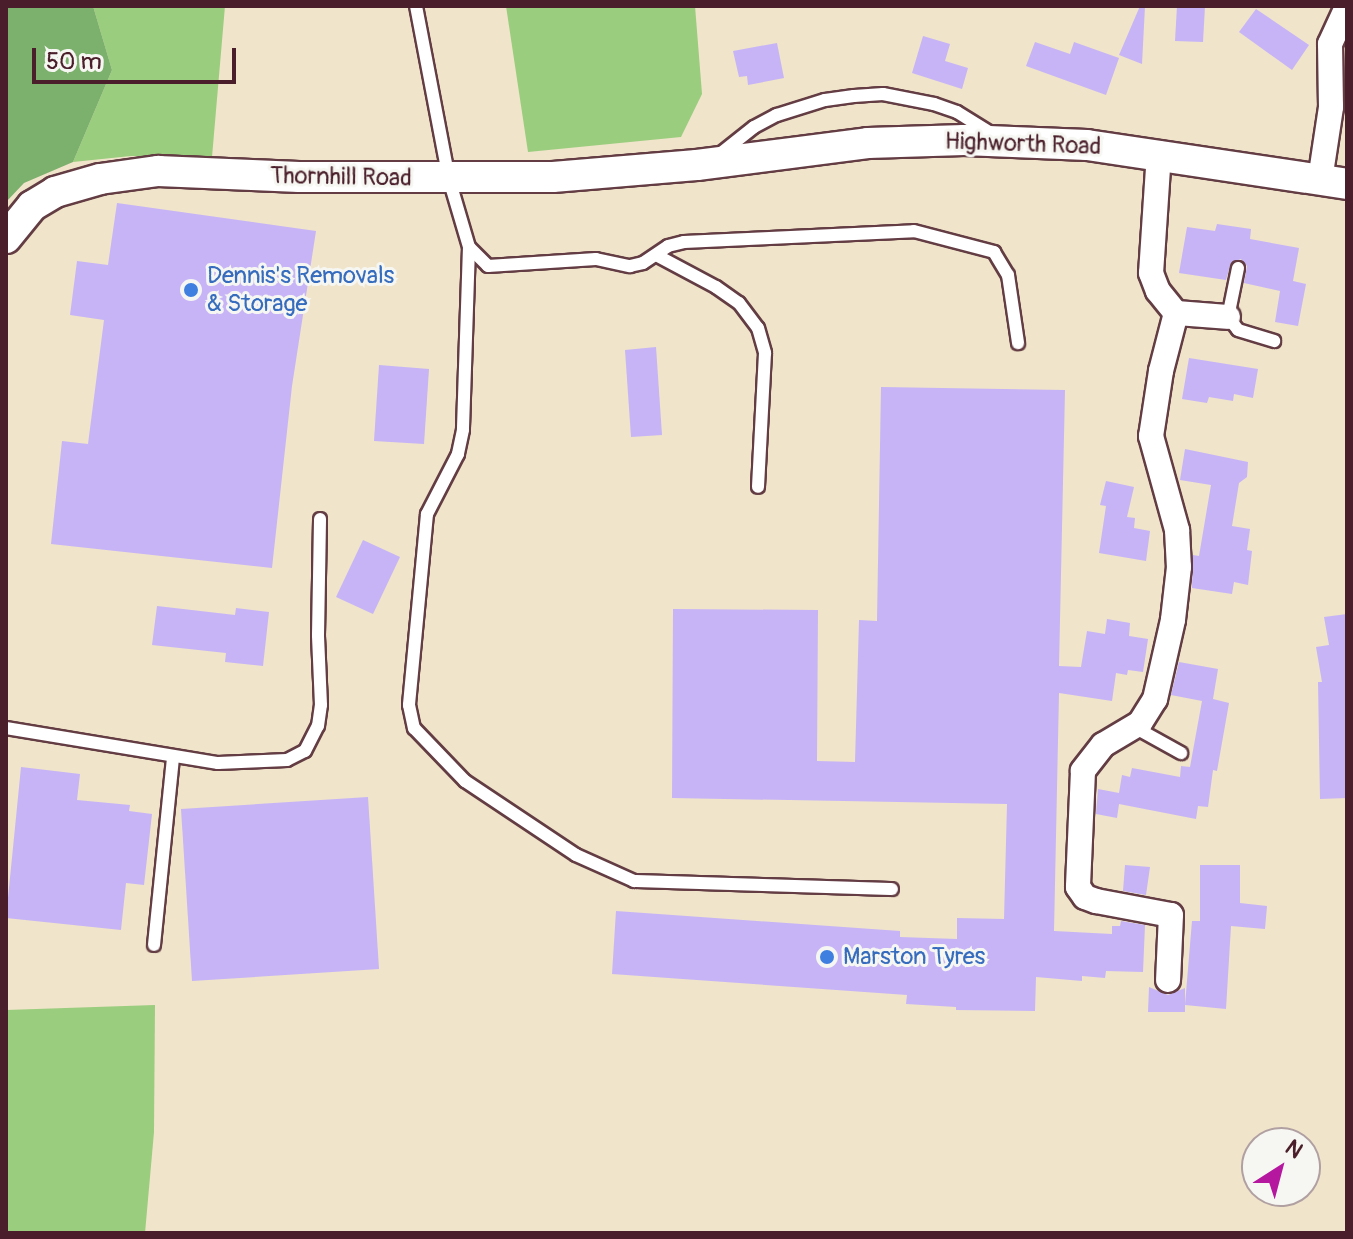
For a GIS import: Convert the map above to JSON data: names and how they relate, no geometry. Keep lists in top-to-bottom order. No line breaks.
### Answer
{"streets":{"street":["Highworth Road","Thornhill Road"]},"crossings":[["Highworth Road","Thornhill Road"]],"places":["Dennis's Removals & Storage","Marston Tyres"],"scale_bar":"50 m","north":"top right"}
